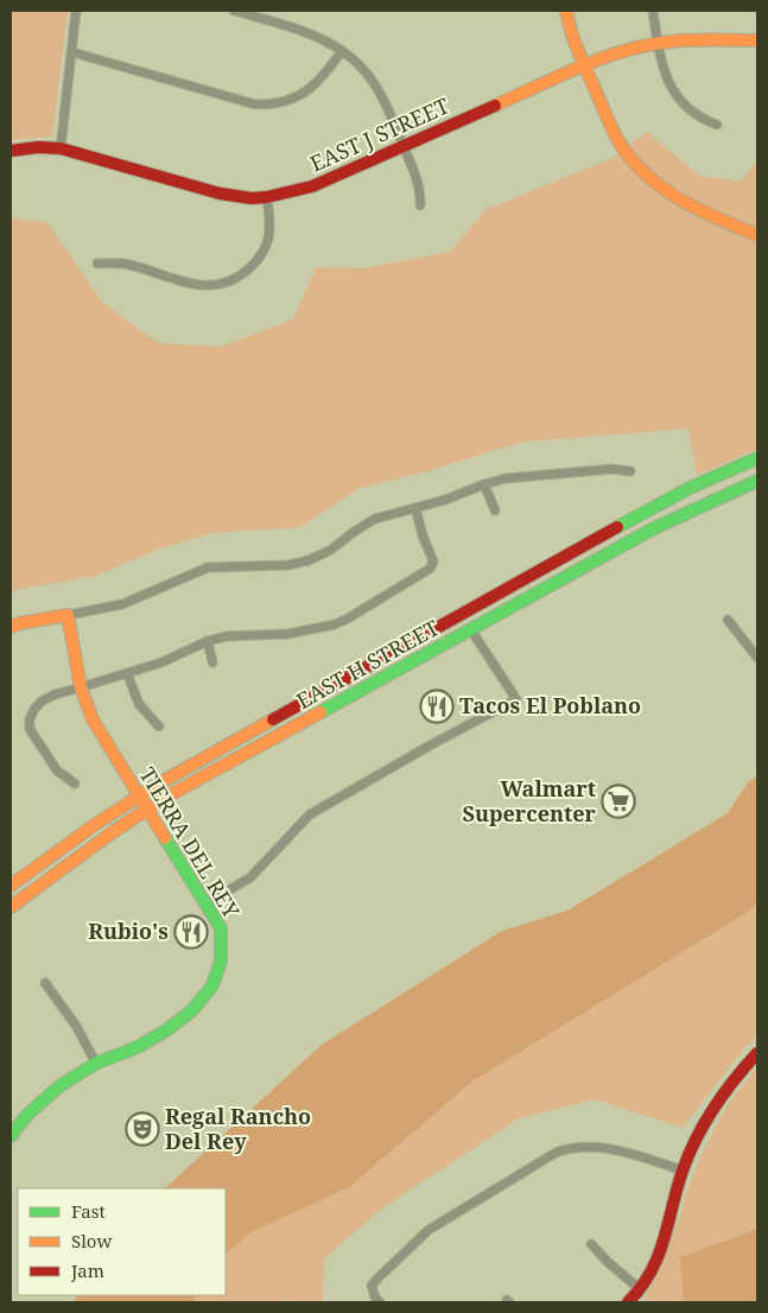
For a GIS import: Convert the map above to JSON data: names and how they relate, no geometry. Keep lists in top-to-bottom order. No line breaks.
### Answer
{"streets":{"main road":["EAST J STREET","EAST H STREET","TIERRA DEL REY"]},"crossings":[["EAST H STREET","TIERRA DEL REY"]],"places":{"restaurant":["Tacos El Poblano","Rubio's"],"supermarket":["Walmart Supercenter"],"theatre":["Regal Rancho Del Rey"]},"legend":["Fast","Slow","Jam"]}
